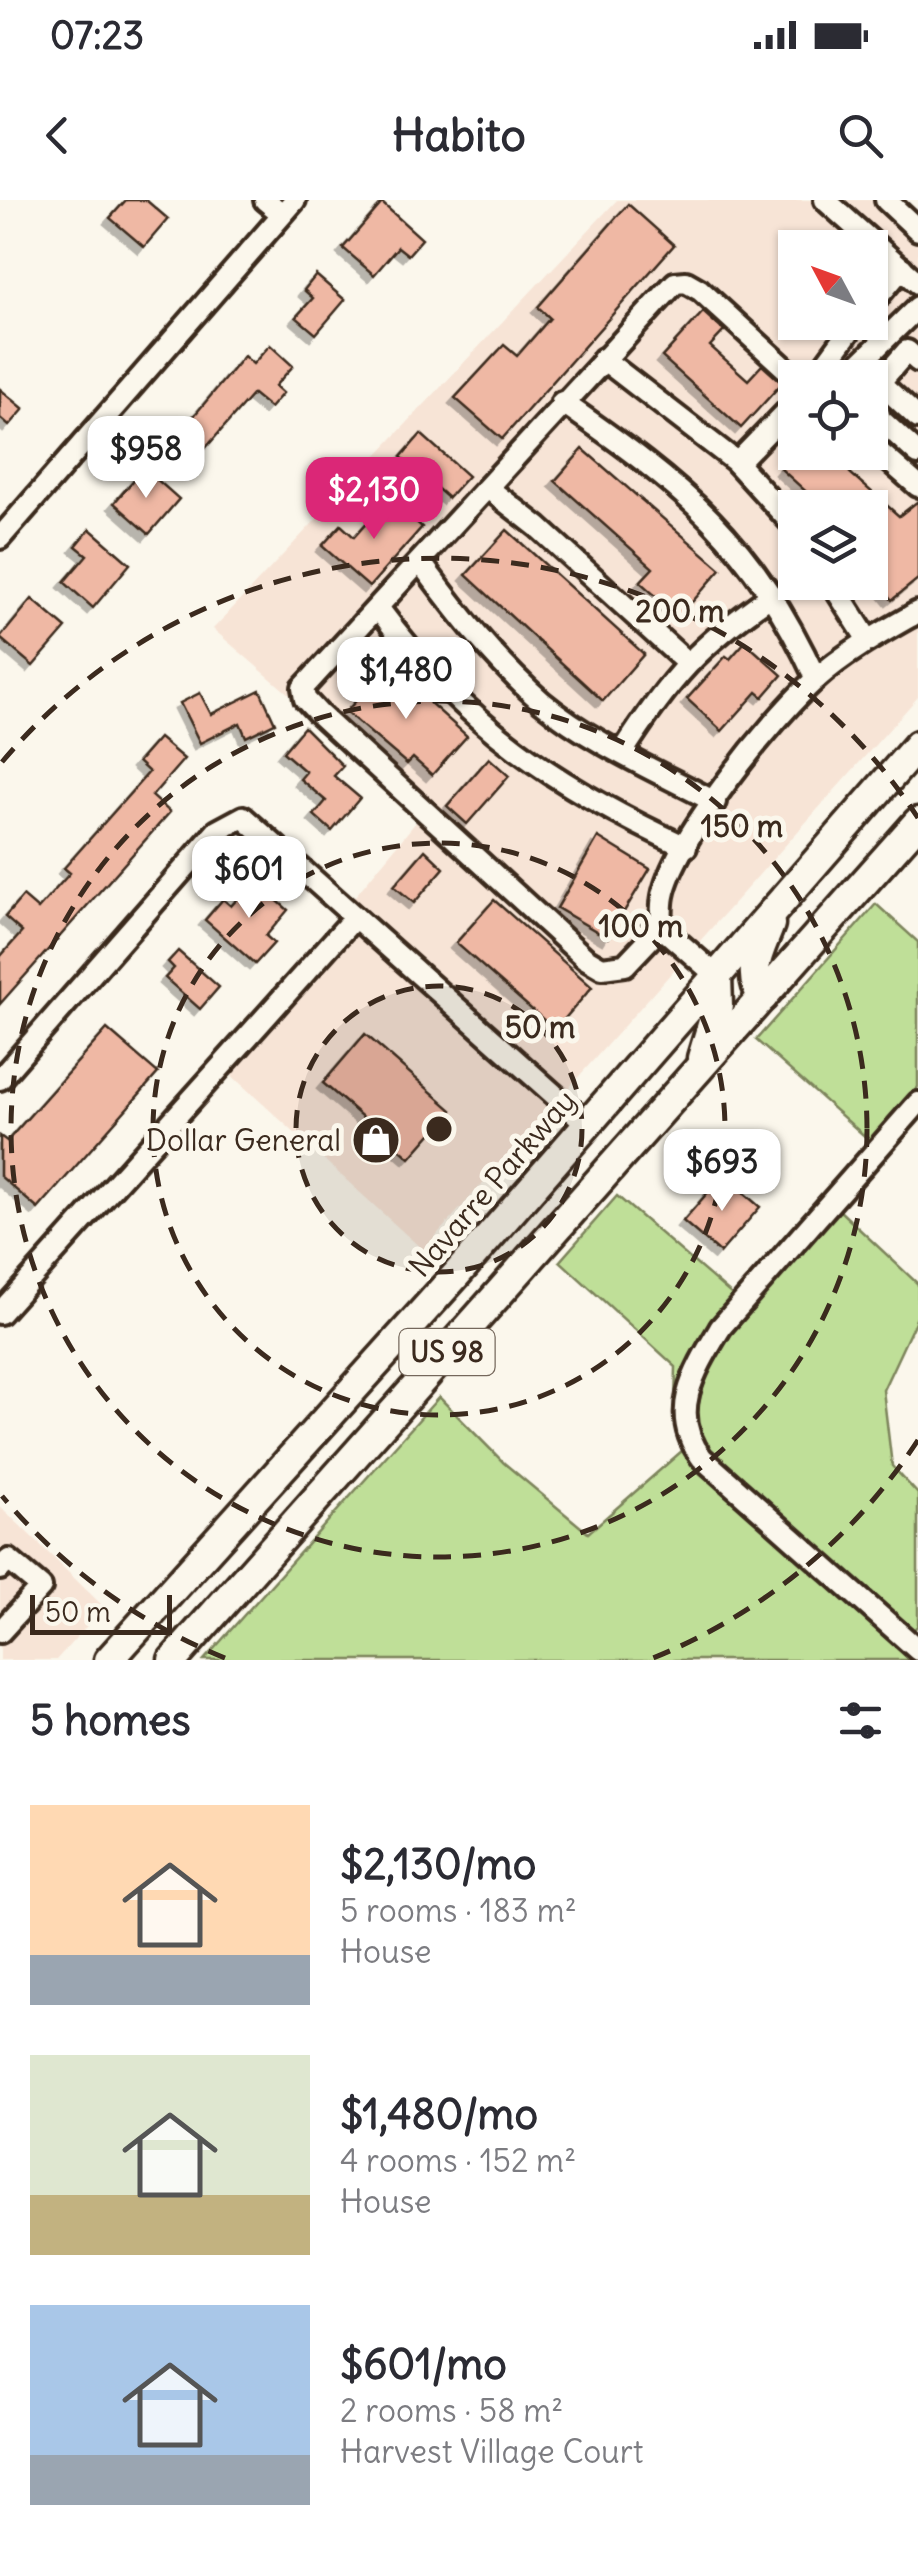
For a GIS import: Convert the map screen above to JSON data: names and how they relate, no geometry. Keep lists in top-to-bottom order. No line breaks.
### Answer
{"streets":{"highway":["Navarre Parkway","US 98"]},"places":{"shop":["Dollar General"]},"scale_bar":"50 m","north":"top left","page":{"status":"07:23","header":"Habito","price":["$958","$2,130","$1,480","$601","$693"],"scale":"50 m","heading":"5 homes","list":[{"name":"$2,130/mo","note":"5 rooms · 183 m² · House"},{"name":"$1,480/mo","note":"4 rooms · 152 m² · House"},{"name":"$601/mo","note":"2 rooms · 58 m² · Harvest Village Court"}]},"rings":["200 m","150 m","100 m","50 m"]}
